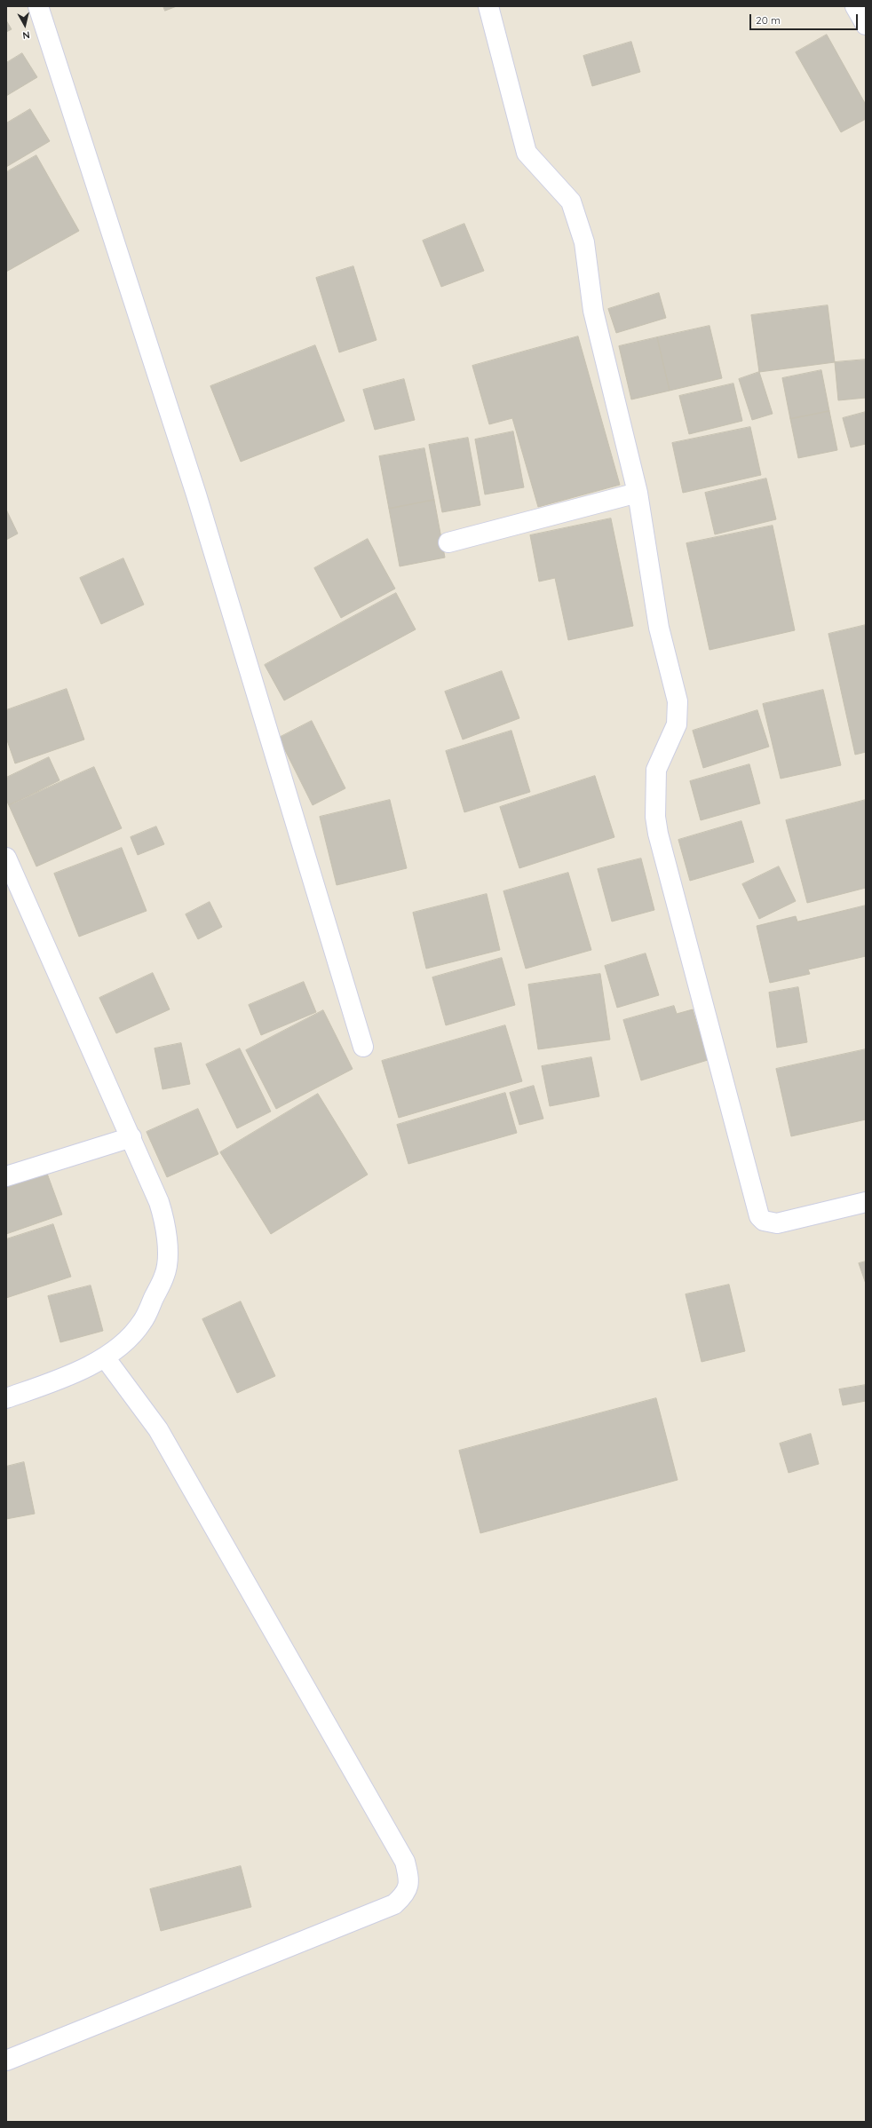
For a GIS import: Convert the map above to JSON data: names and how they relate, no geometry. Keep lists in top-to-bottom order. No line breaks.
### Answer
{"scale_bar":"20 m","north":"bottom"}
